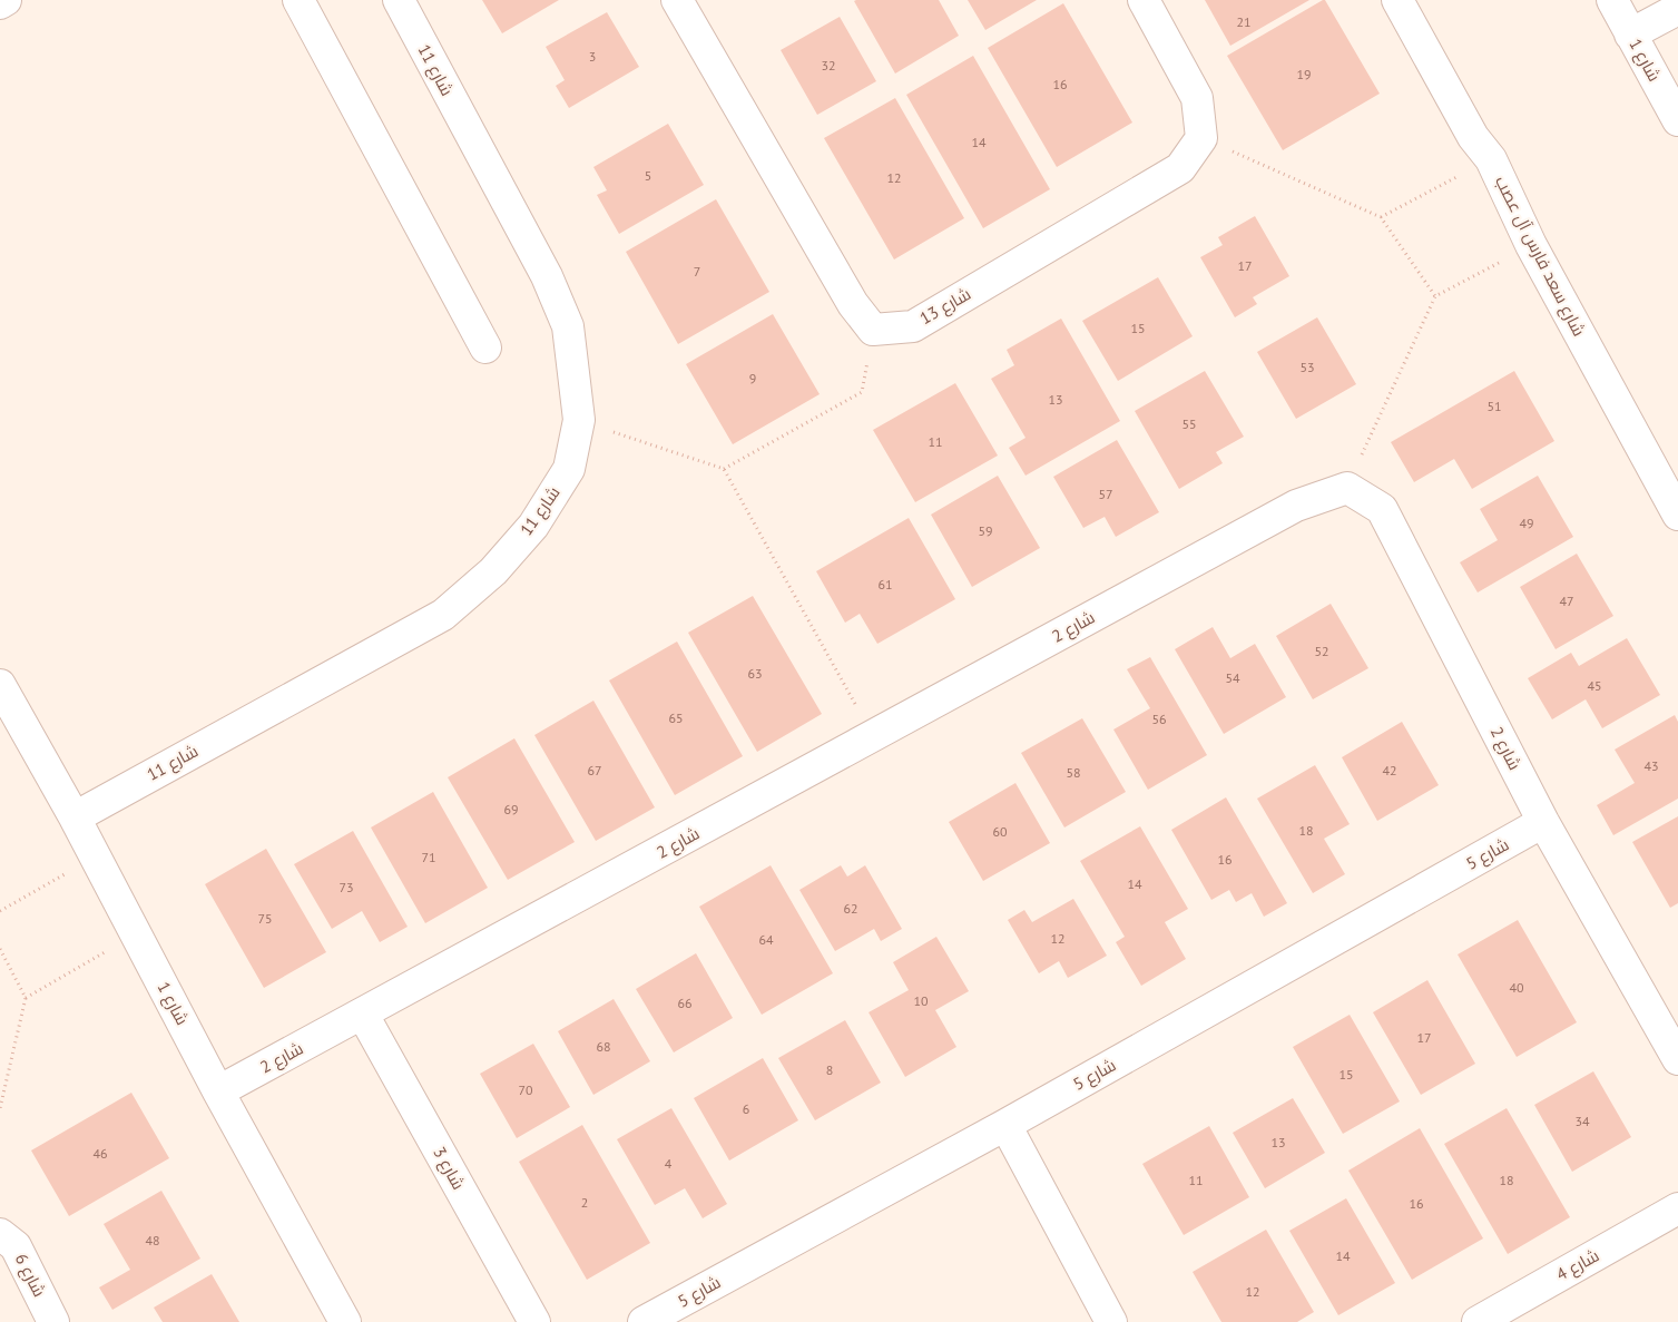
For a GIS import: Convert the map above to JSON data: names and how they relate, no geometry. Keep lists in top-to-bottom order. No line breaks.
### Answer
{"streets":{"street":["شارع 1","شارع 11","شارع سعد فارس آل عصب","شارع 13","شارع 2","شارع 5","شارع 3","شارع 4","شارع 6"]},"crossings":[["شارع 1","شارع 11"],["شارع 1","شارع 2"],["شارع 2","شارع 5"],["شارع 2","شارع 3"]],"house_numbers":["21","3","32","19","16","14","5","12","17","7","15","53","9","13","51","55","11","57","49","59","61","47","52","63","54","45","65","56","43","67","42","58","69","18","60","71","16","14","73","62","75","12","64","40","10","66","17","68","8","15","70","6","34","13","46","4","11","18","2","16","48","14","12"]}
